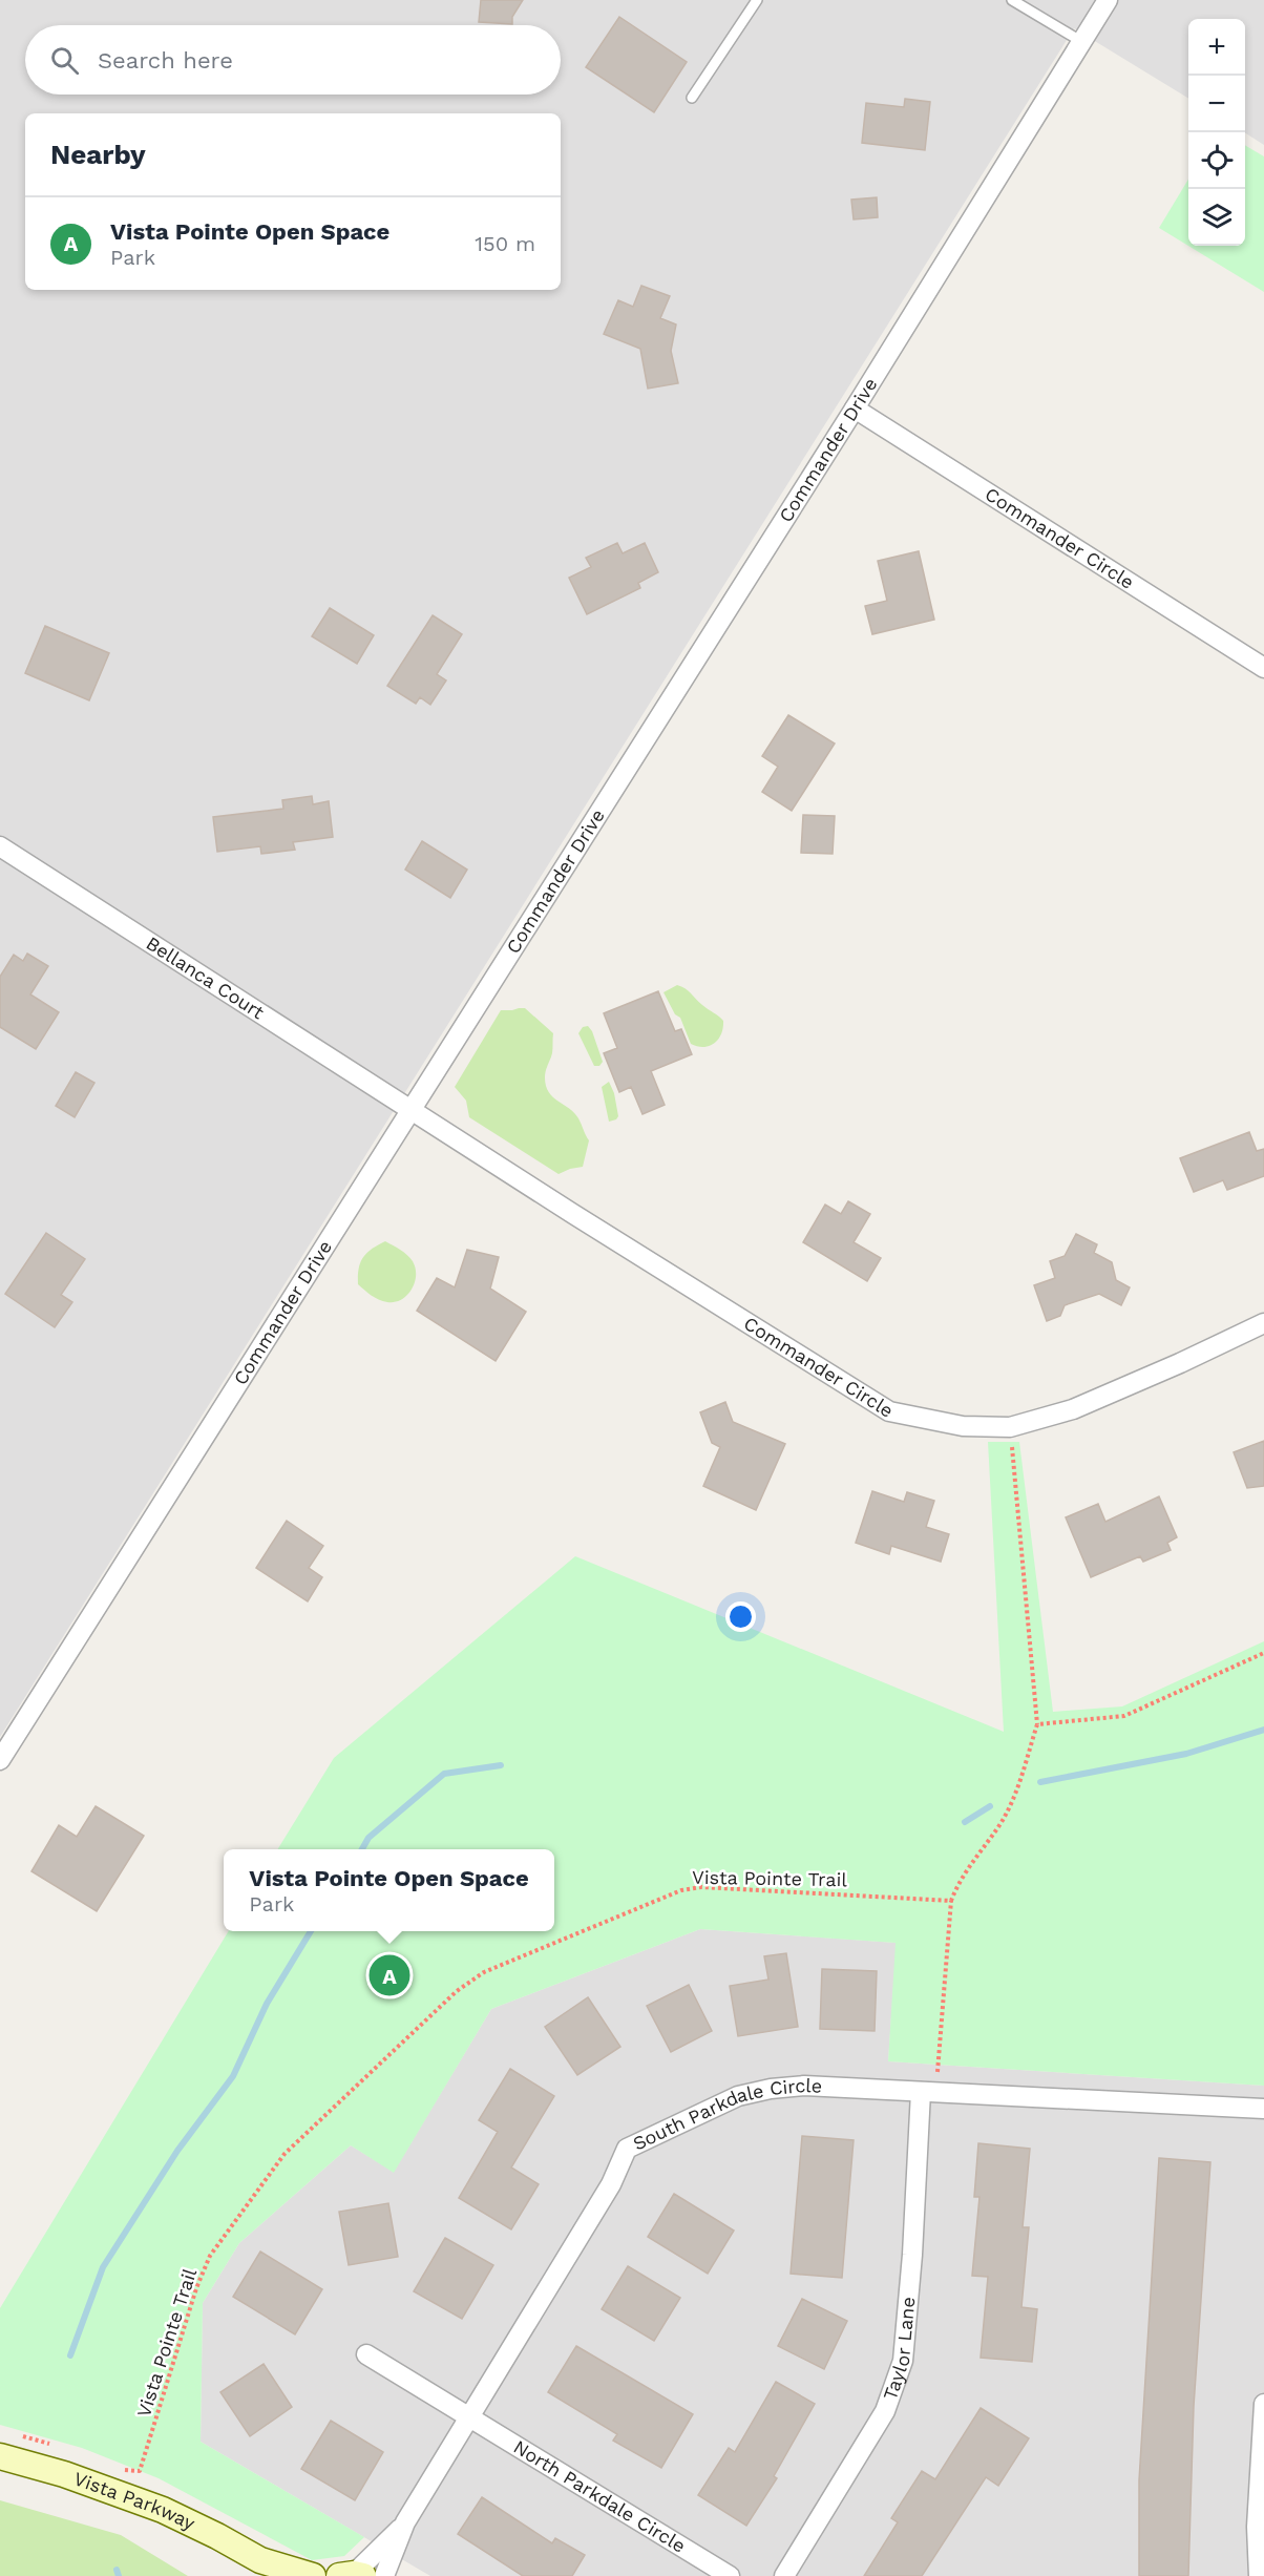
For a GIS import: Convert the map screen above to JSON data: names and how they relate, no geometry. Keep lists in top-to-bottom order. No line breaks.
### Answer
{"streets":{"street":["Commander Drive","Commander Circle","Bellanca Court","South Parkdale Circle","Taylor Lane","North Parkdale Circle","Vista Parkway"],"path":["Vista Pointe Trail"]},"crossings":[["Commander Drive","Commander Circle"],["Commander Drive","Bellanca Court"],["Commander Circle","Bellanca Court"],["South Parkdale Circle","Taylor Lane"],["South Parkdale Circle","North Parkdale Circle"]],"page":{"map_buttons":["+","−"],"search":"Search here","heading":"Nearby","list":[{"mark":"A","name":"Vista Pointe Open Space","note":"Park","value":"150 m"}],"popup":["Vista Pointe Open Space","Park"],"pins":"A"}}
